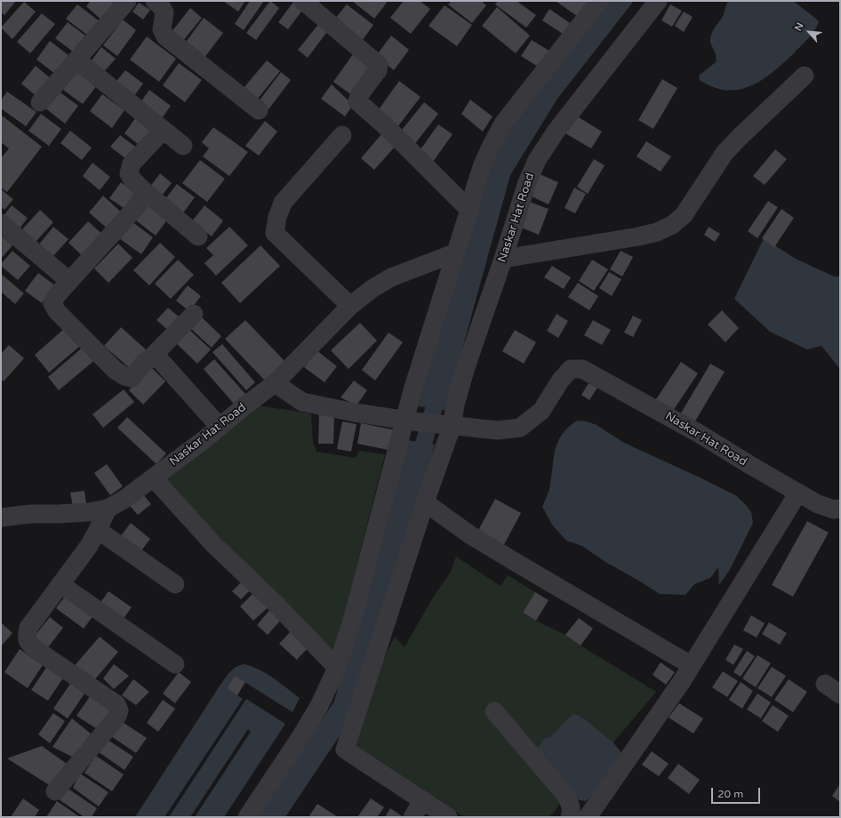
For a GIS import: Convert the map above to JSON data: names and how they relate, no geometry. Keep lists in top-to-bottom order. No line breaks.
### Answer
{"streets":{"street":["Naskar Hat Road"]},"scale_bar":"20 m","north":"top left"}
